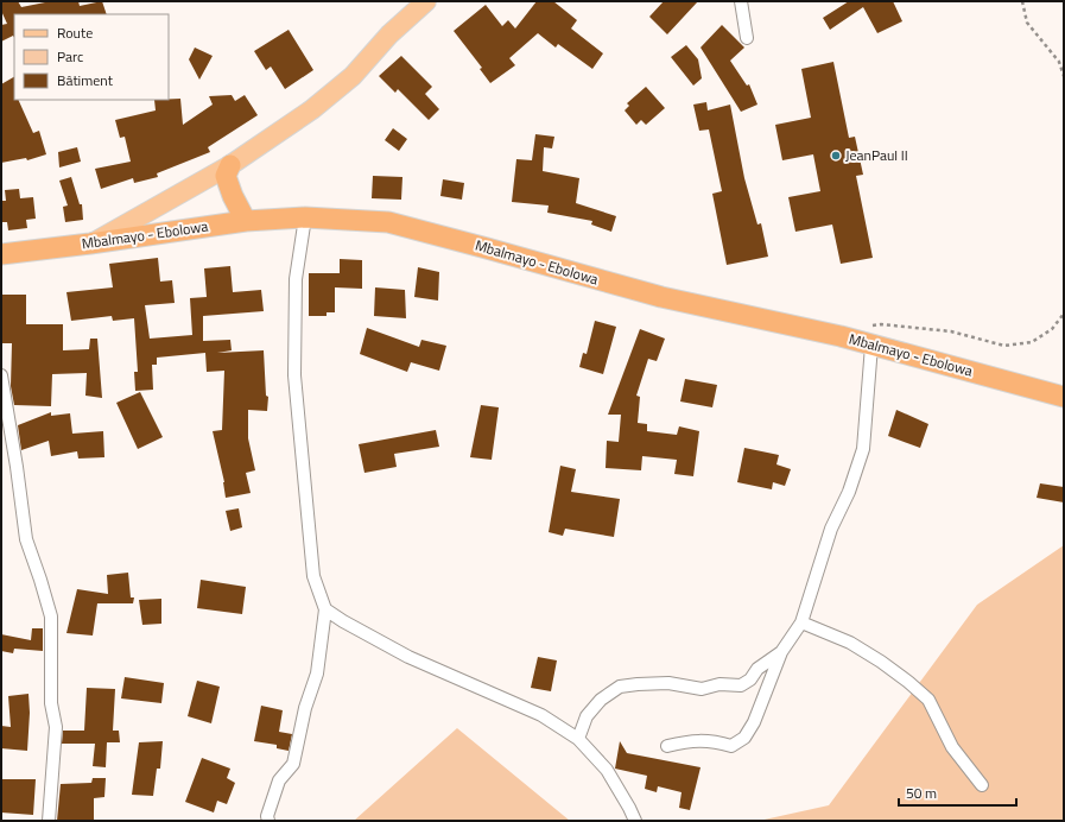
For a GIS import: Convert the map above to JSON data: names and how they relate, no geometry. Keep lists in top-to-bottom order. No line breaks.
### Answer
{"streets":{"highway":["Mbalmayo - Ebolowa"]},"places":["JeanPaul II"],"legend":["Route","Parc","Bâtiment"],"scale_bar":"50 m"}
